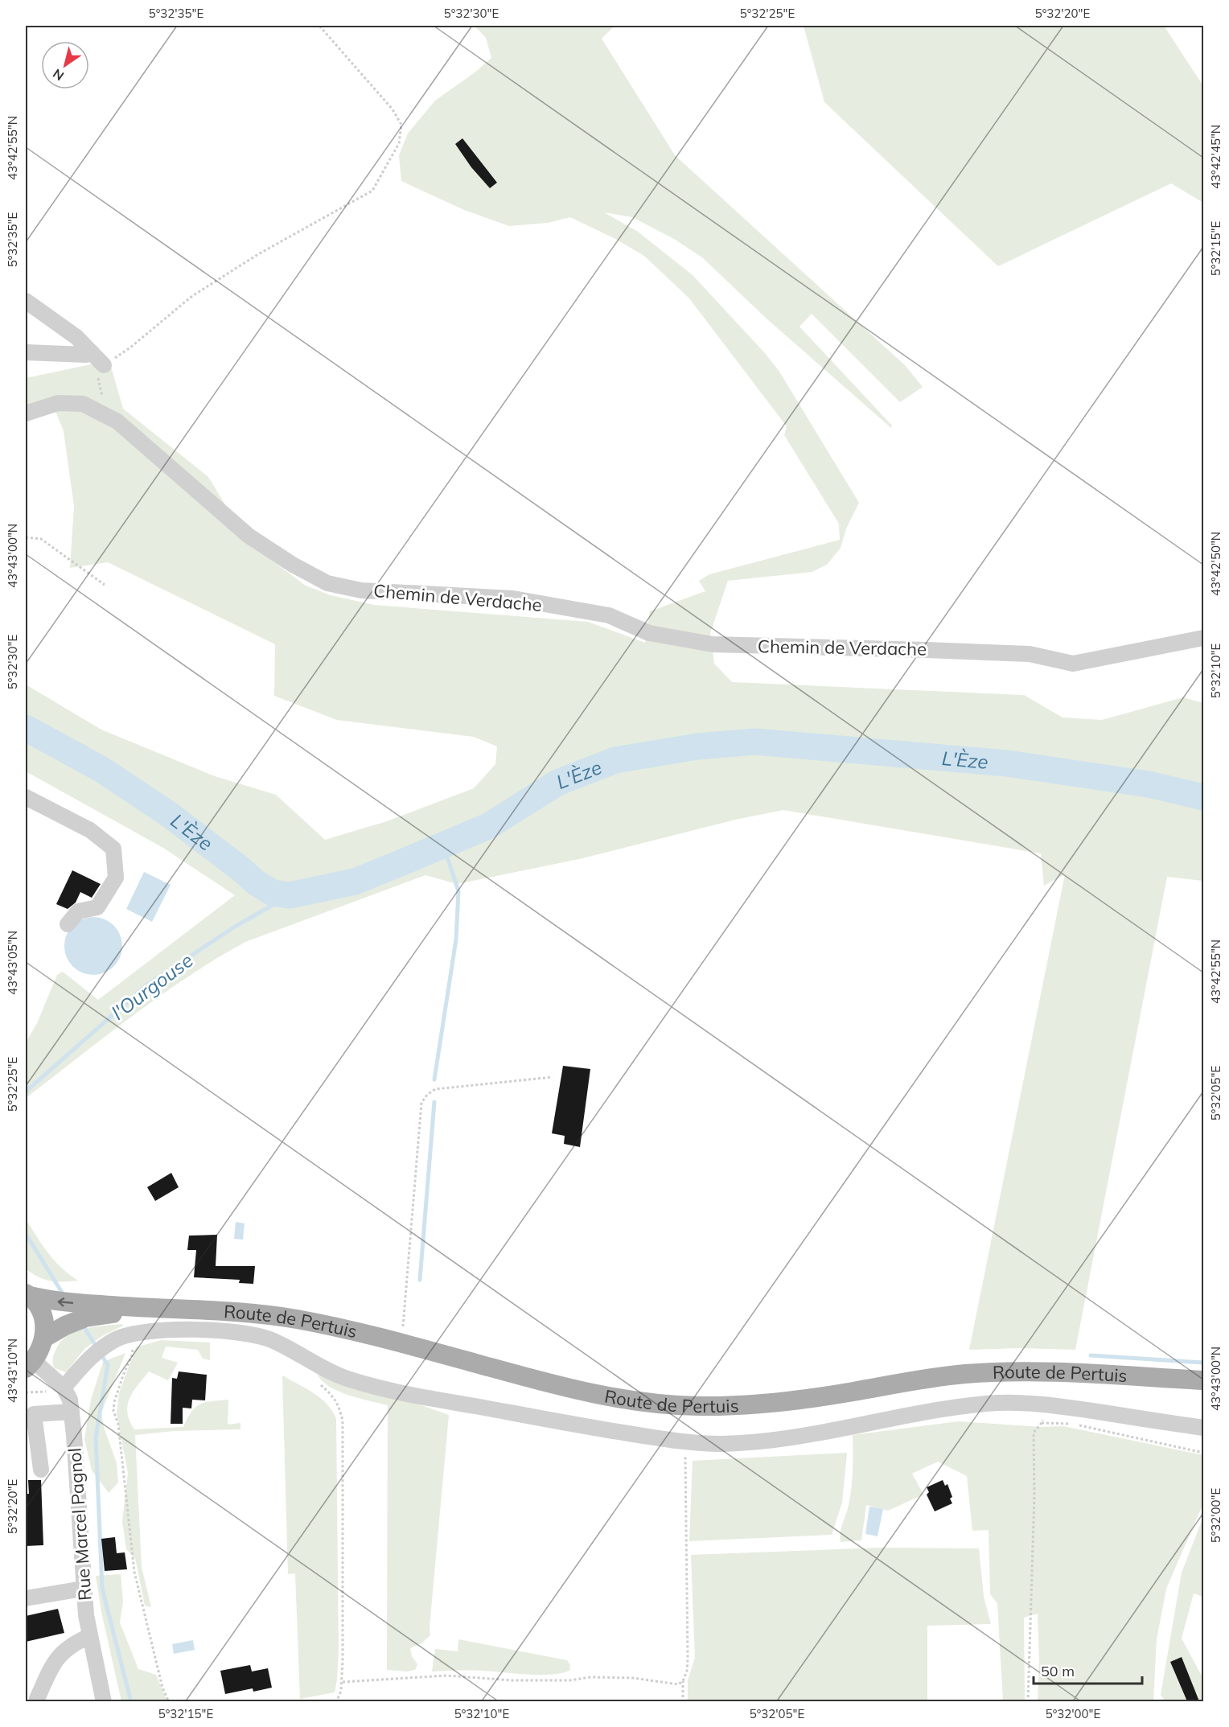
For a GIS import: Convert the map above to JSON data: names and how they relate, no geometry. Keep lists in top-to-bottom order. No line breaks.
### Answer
{"streets":{"main road":["Route de Pertuis"],"street":["Chemin de Verdache","Rue Marcel Pagnol"]},"water":["L'Èze","l'Ourgouse"],"scale_bar":"50 m","north":"bottom left","coordinates":["5°32'35\"E","5°32'30\"E","5°32'25\"E","5°32'20\"E","43°42'55\"N","43°42'45\"N","5°32'15\"E","43°43'00\"N","43°42'50\"N","5°32'10\"E","43°43'05\"N","5°32'05\"E","43°43'10\"N","5°32'00\"E"]}
